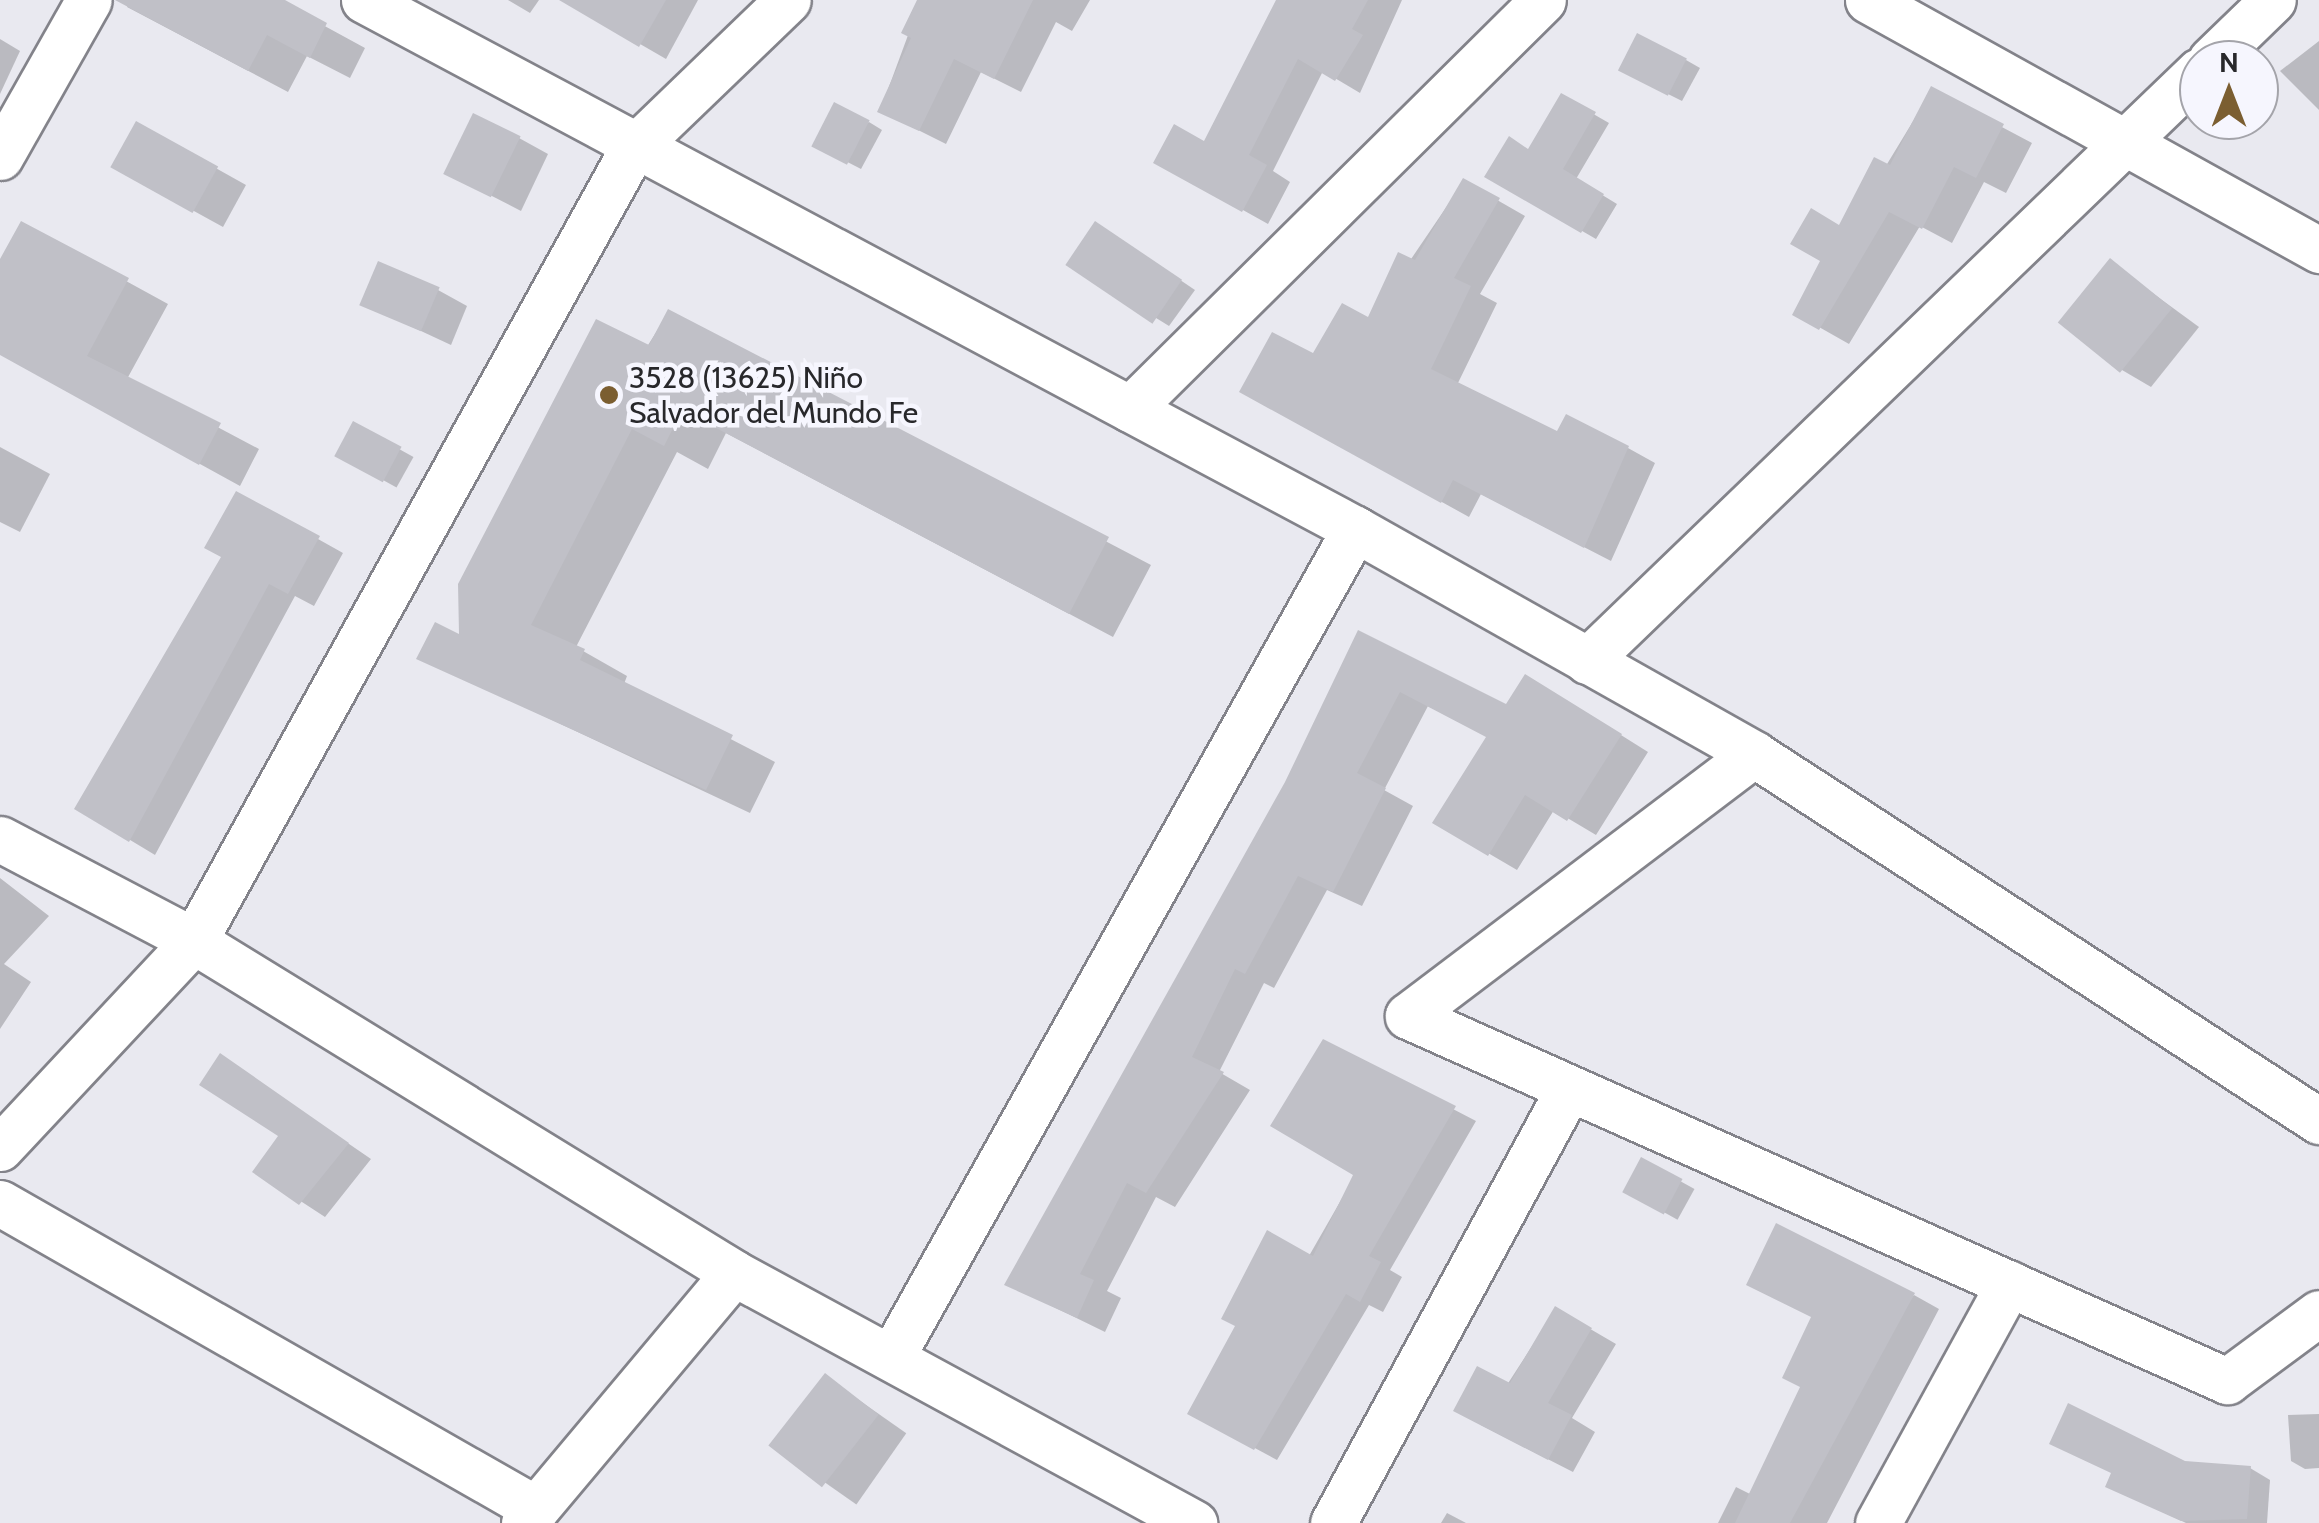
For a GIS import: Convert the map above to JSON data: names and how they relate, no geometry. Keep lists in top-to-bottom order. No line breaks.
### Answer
{"places":["3528 (13625) Niño Salvador del Mundo Fe"],"north":"top"}
